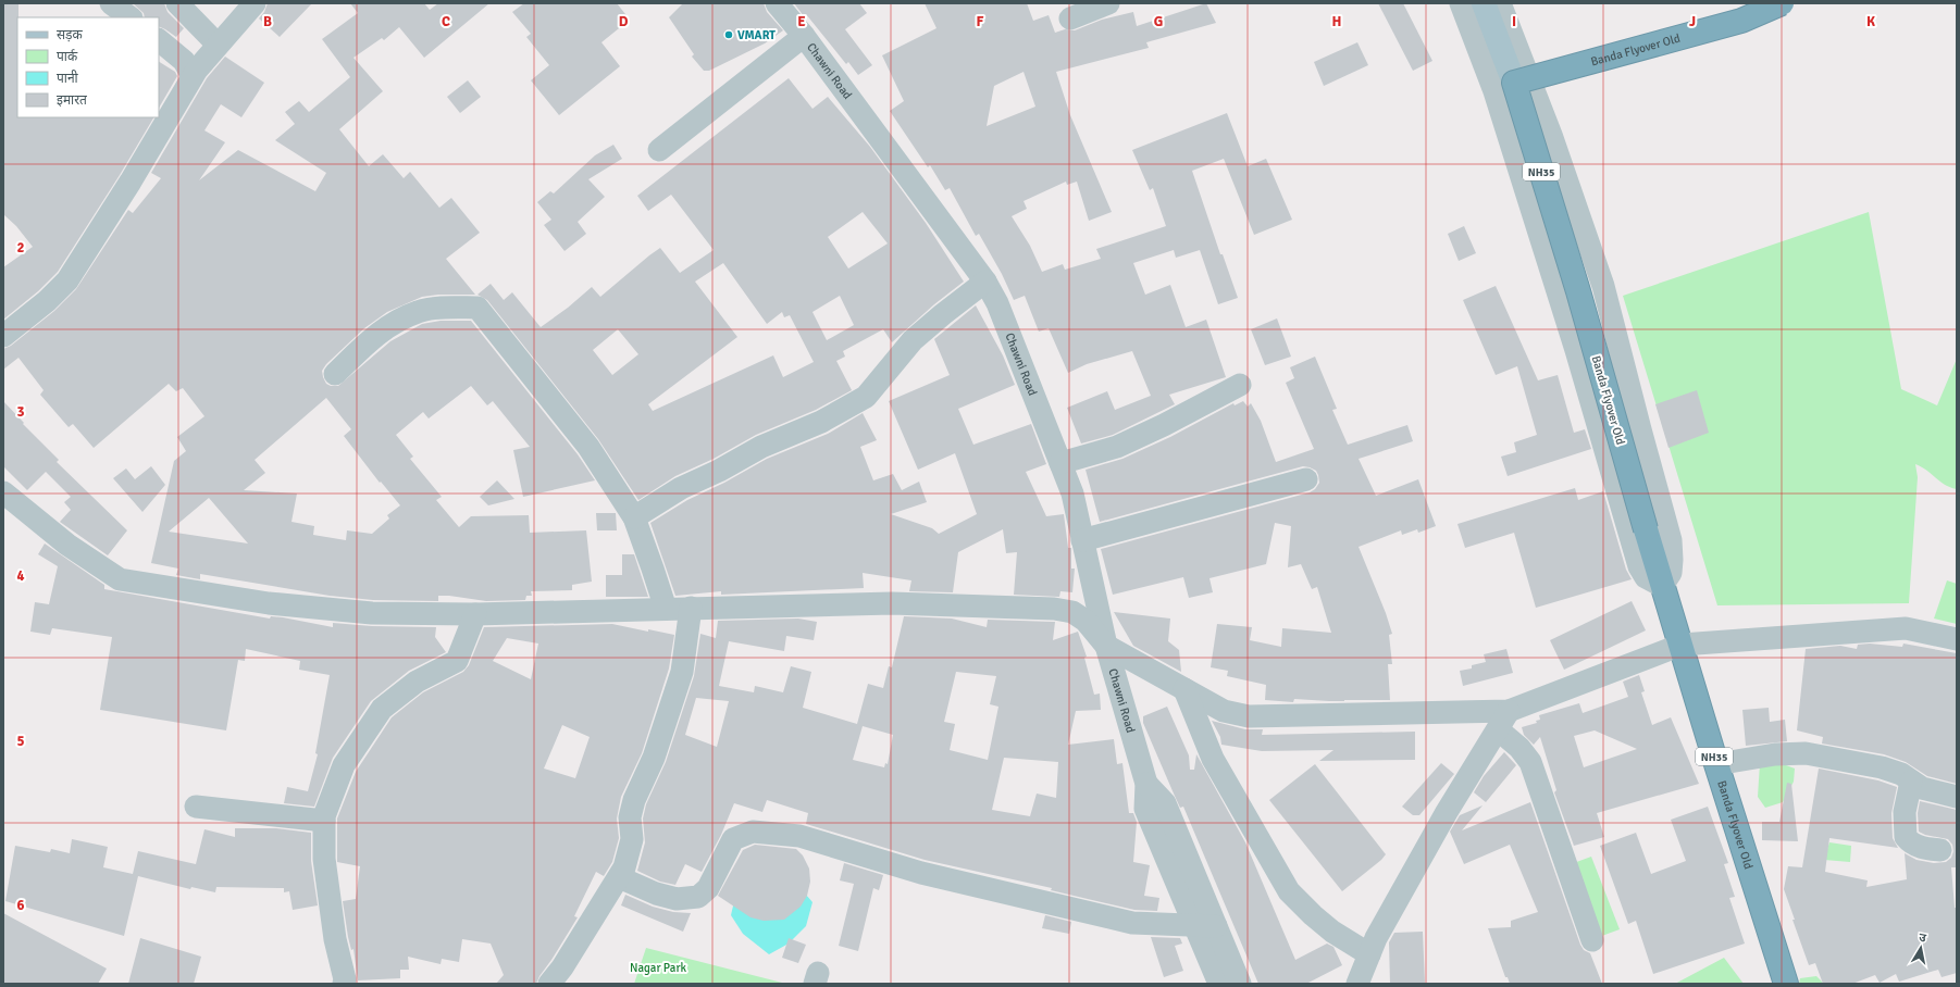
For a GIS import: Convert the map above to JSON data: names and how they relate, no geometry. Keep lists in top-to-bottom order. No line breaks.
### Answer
{"streets":{"highway":["Banda Flyover Old","NH35"],"street":["Chawni Road"]},"parks":["Nagar Park"],"places":["VMART"],"legend":["सड़क","पार्क","पानी","इमारत"],"north":"top","grid":{"columns":["B","C","D","E","F","G","H","I","J","K"],"rows":["2","3","4","5","6"]}}
